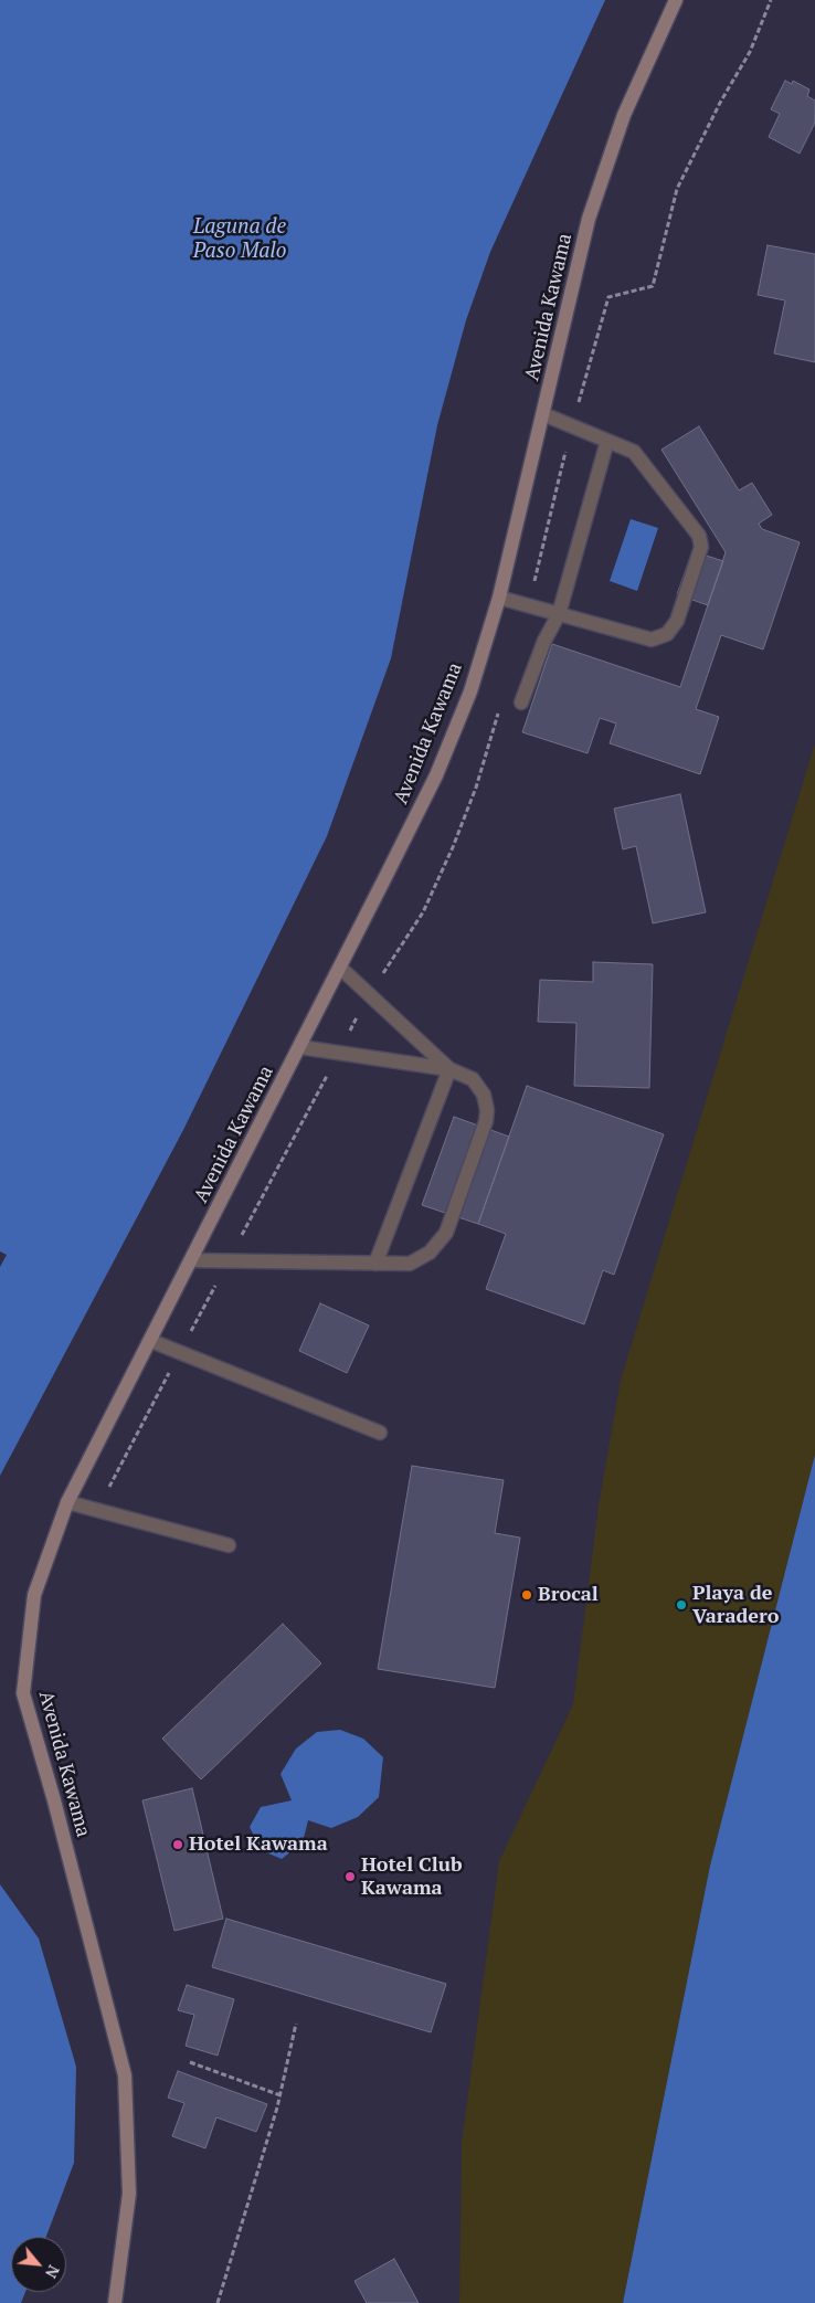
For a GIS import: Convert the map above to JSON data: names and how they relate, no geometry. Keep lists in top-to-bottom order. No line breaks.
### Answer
{"streets":{"main road":["Avenida Kawama"]},"water":["Laguna de Paso Malo"],"places":["Brocal","Playa de Varadero","Hotel Kawama","Hotel Club Kawama"],"north":"bottom right"}
